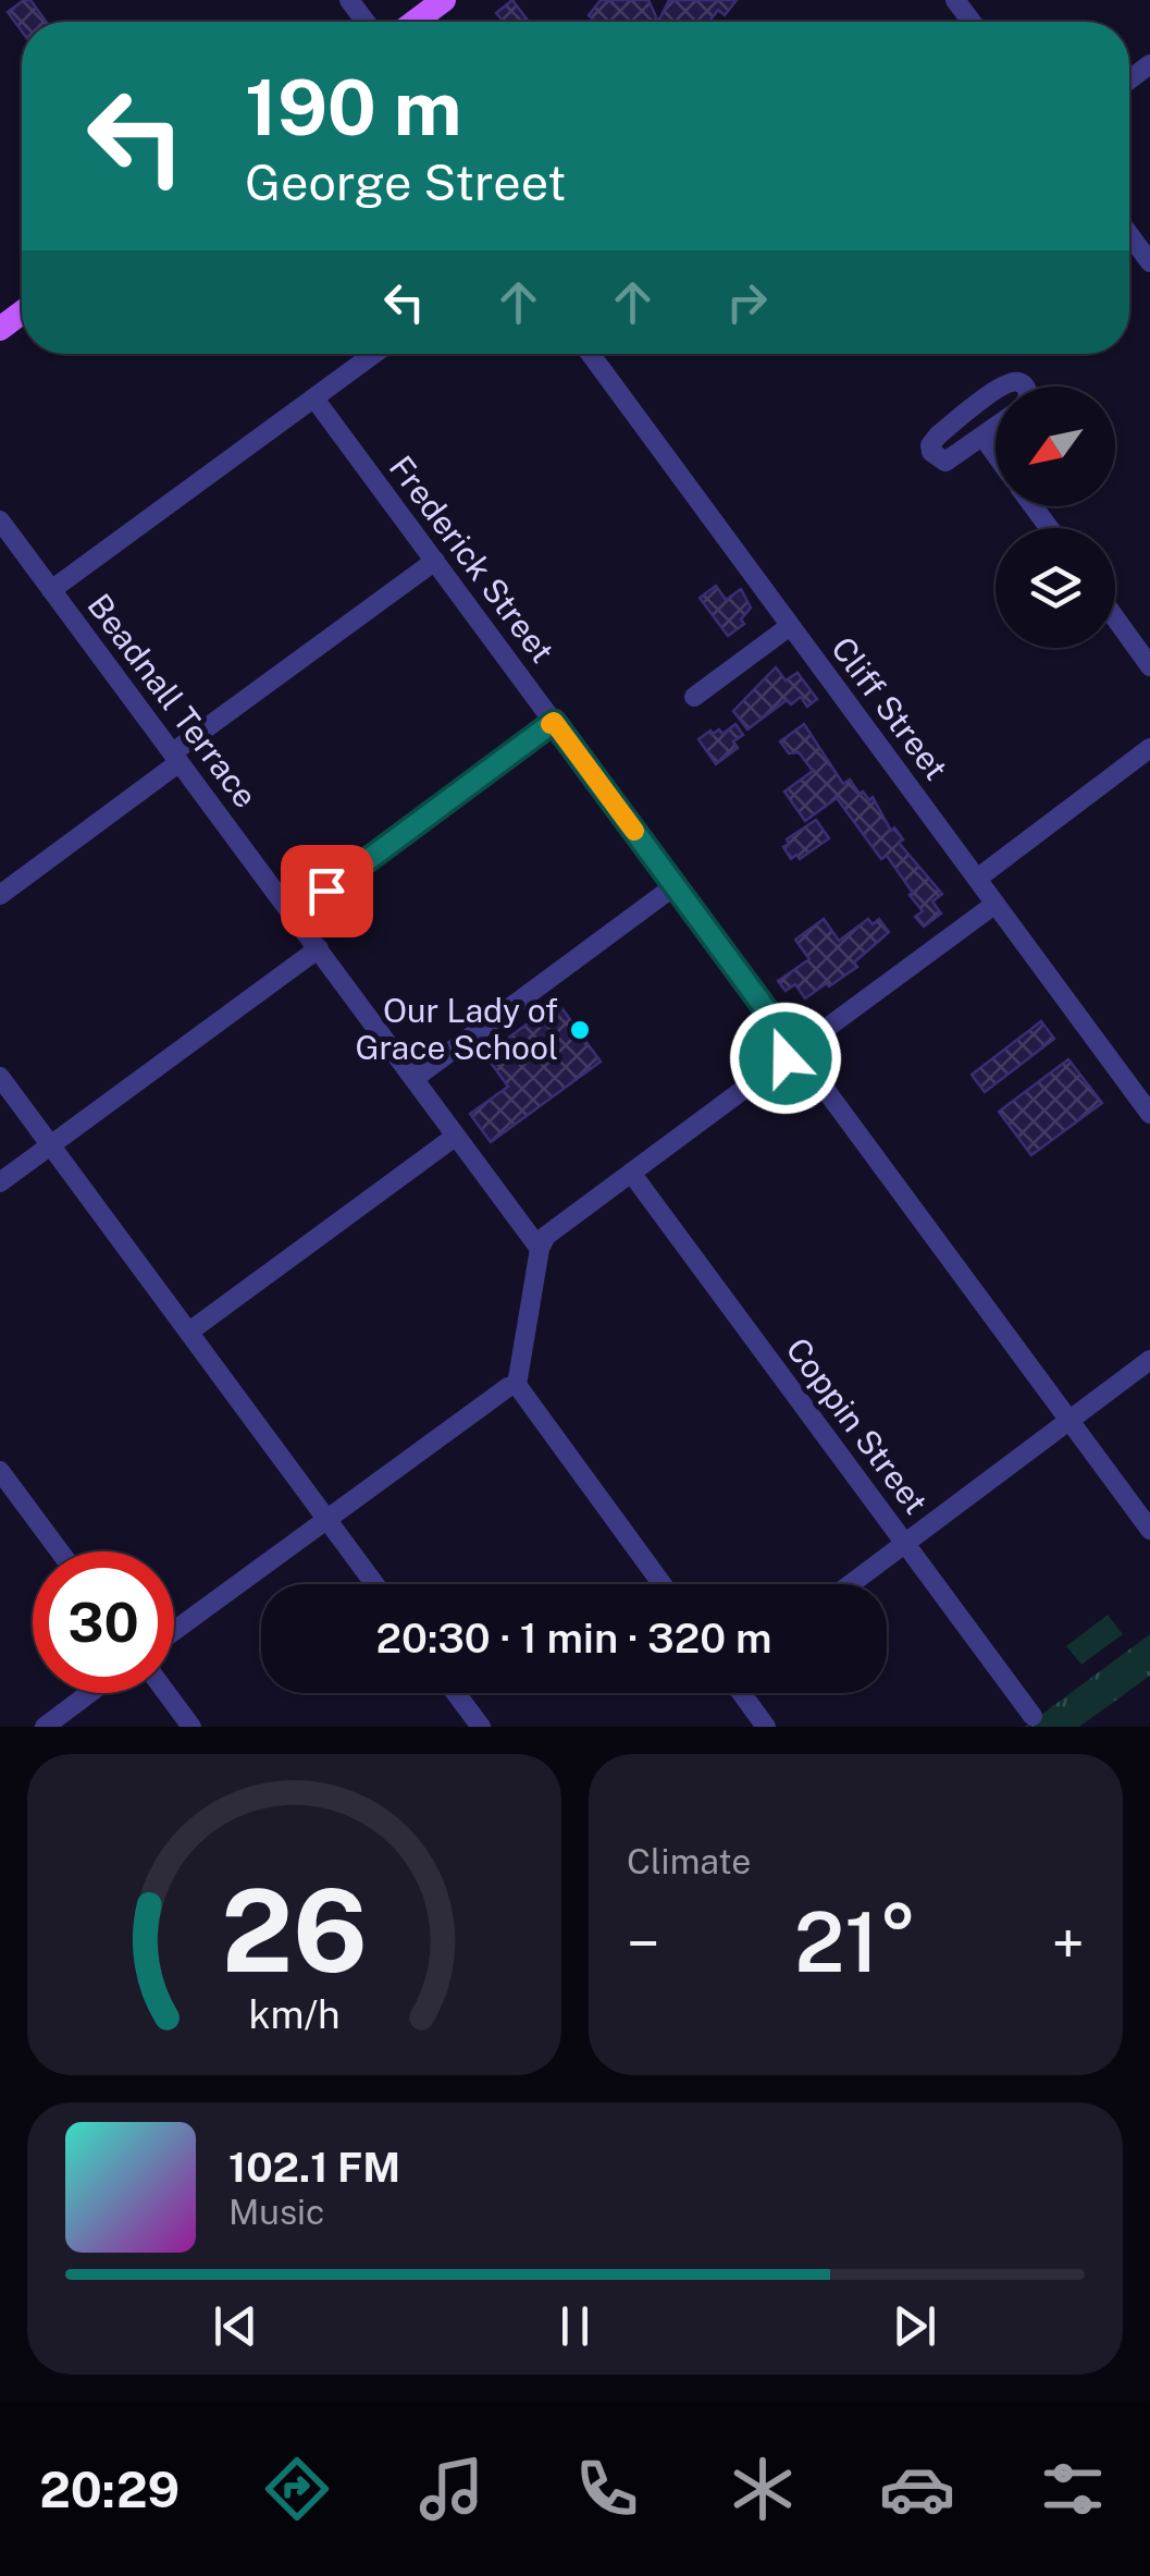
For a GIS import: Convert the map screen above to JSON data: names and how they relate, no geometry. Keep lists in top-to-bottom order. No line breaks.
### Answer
{"streets":{"street":["Frederick Street","Beadnall Terrace","Cliff Street","Coppin Street"]},"places":["Our Lady of Grace School"],"north":"bottom left","page":{"turn":["190 m","George Street"],"limit":"30","trip":"20:30 · 1 min · 320 m","tile":"Climate","heat":["−","21°","+"],"song":["102.1 FM","Music"],"tabs":"20:29","gauge":["26","km/h"]}}
